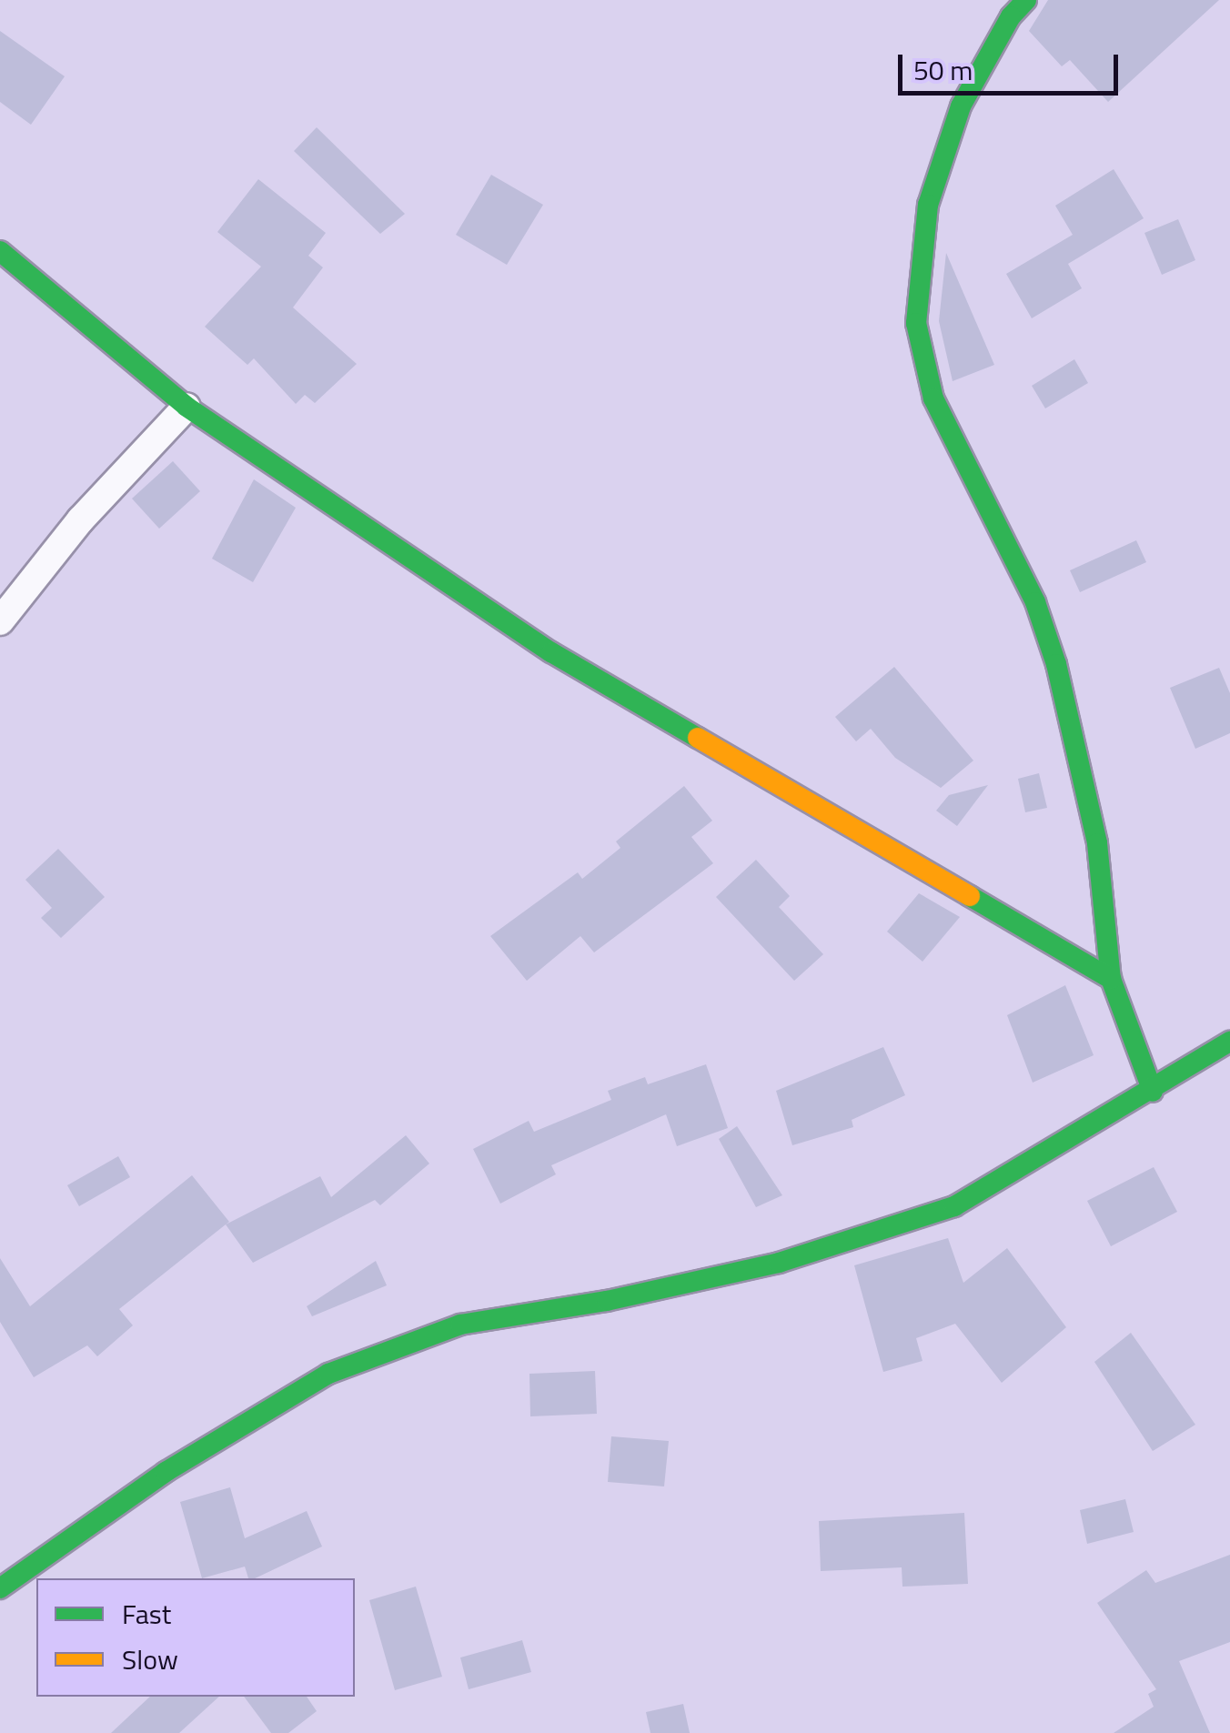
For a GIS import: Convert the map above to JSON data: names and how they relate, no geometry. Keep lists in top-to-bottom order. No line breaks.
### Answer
{"legend":["Fast","Slow"],"scale_bar":"50 m"}
